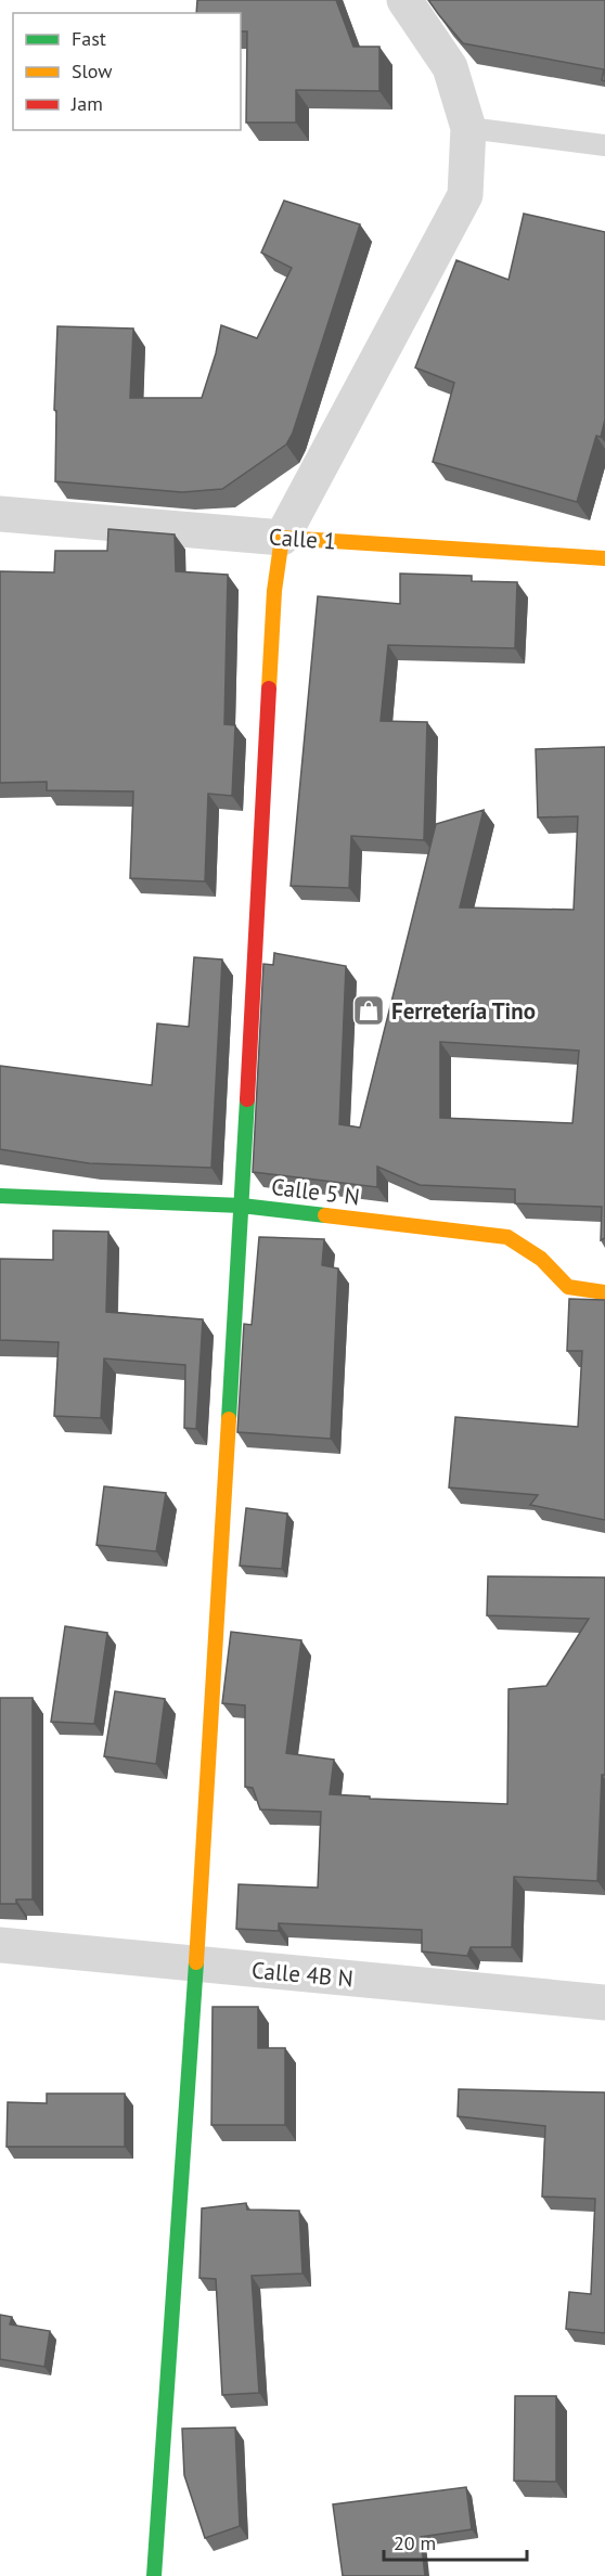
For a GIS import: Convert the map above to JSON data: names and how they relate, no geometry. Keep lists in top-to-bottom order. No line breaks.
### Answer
{"streets":{"street":["Calle 1","Calle 5 N","Calle 4B N"]},"places":{"shop":["Ferretería Tino"]},"legend":["Fast","Slow","Jam"],"scale_bar":"20 m"}
